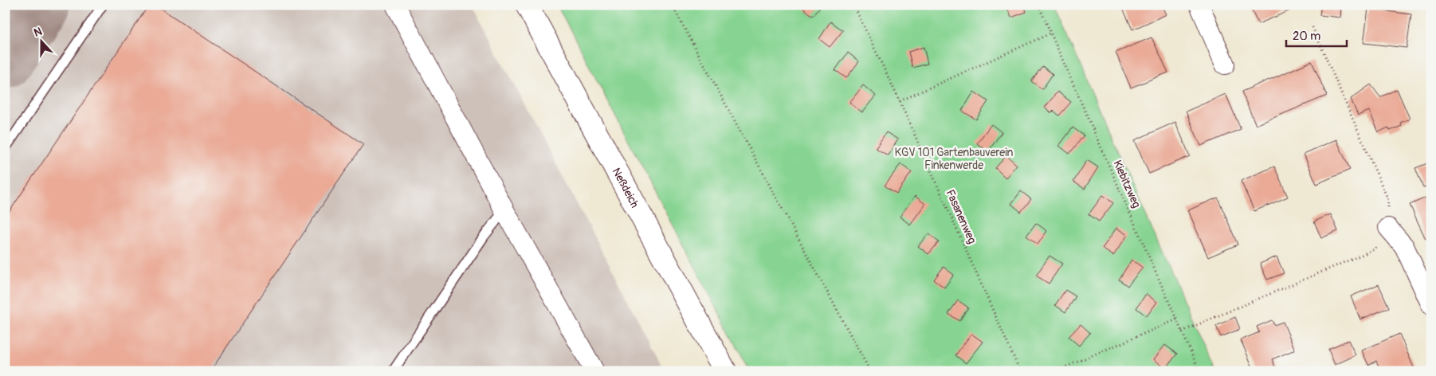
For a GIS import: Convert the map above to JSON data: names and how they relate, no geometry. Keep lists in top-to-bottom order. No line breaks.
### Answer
{"streets":{"street":["Neßdeich"],"path":["Kiebitzweg","Fasanenweg"]},"parks":["KGV 101 Gartenbauverein Finkenwerde"],"scale_bar":"20 m","north":"top"}
